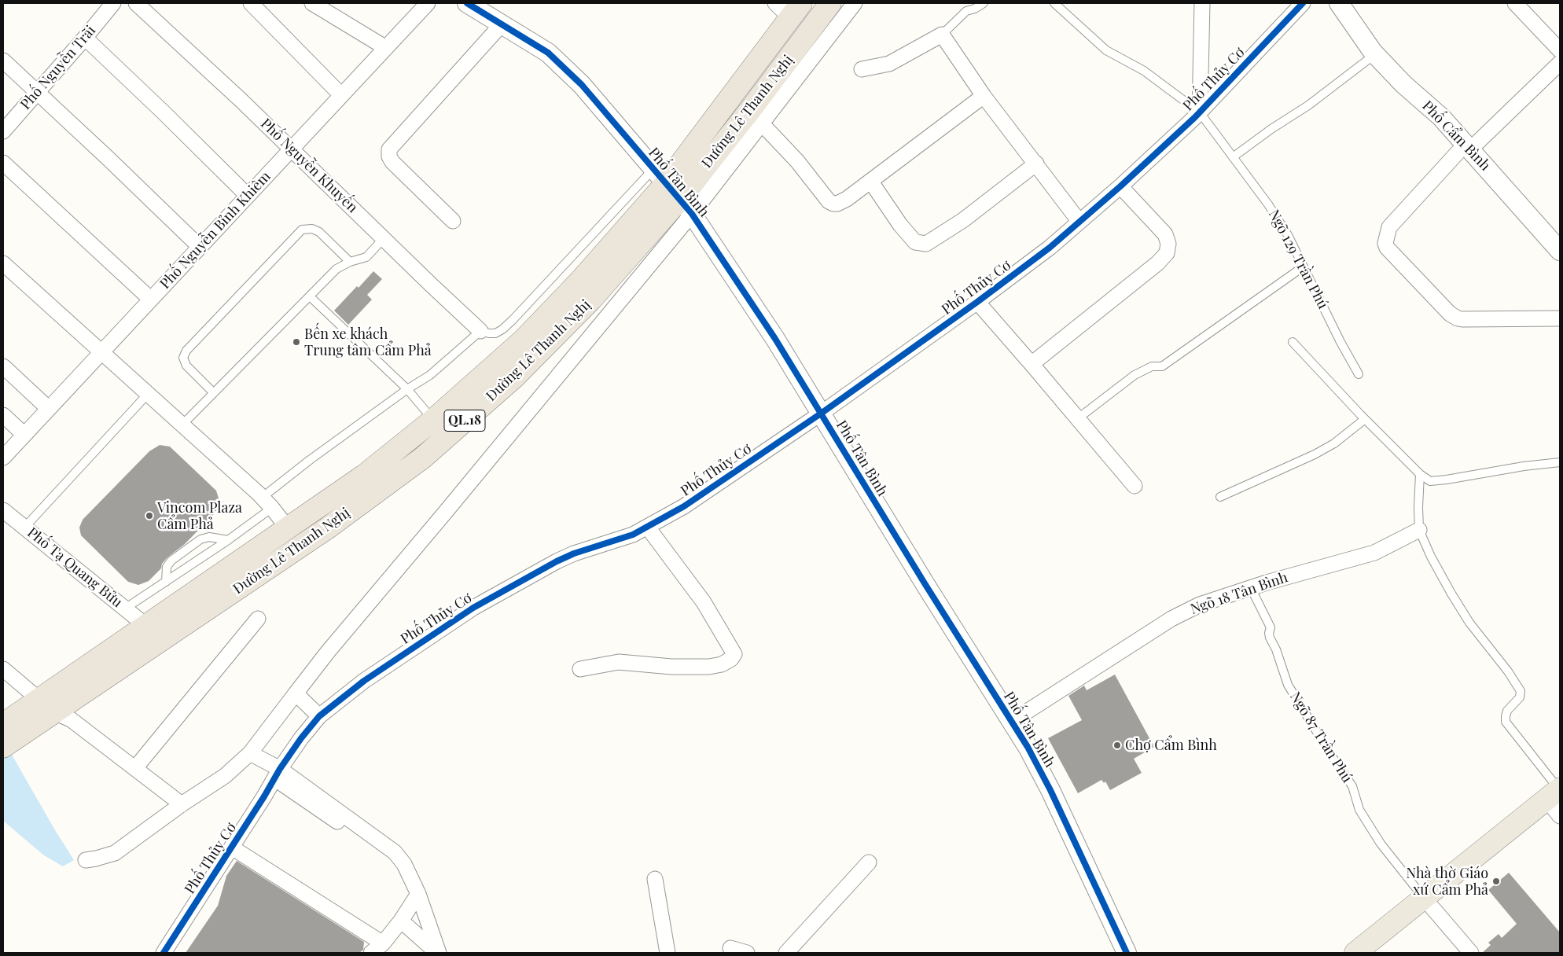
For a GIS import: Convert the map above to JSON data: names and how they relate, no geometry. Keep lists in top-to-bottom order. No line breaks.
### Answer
{"streets":{"highway":["Đường Lê Thanh Nghị","QL.18"],"street":["Phố Nguyễn Trãi","Phố Thủy Cơ","Phố Cẩm Bình","Phố Nguyễn Khuyến","Phố Tân Bình","Phố Nguyễn Bỉnh Khiêm","Phố Tạ Quang Bửu","Ngõ 18 Tân Bình"],"lane":["Ngõ 129 Trần Phú","Ngõ 87 Trần Phú"]},"crossings":[["Phố Thủy Cơ","Phố Tân Bình"],["Phố Thủy Cơ","Ngõ 129 Trần Phú"],["Đường Lê Thanh Nghị","Phố Tân Bình"],["Đường Lê Thanh Nghị","Phố Tạ Quang Bửu"],["Phố Nguyễn Khuyến","Phố Nguyễn Bỉnh Khiêm"],["Phố Tân Bình","Ngõ 18 Tân Bình"],["Ngõ 18 Tân Bình","Ngõ 87 Trần Phú"]],"places":["Bến xe khách Trung tâm Cẩm Phả","Vincom Plaza Cẩm Phả","Chợ Cẩm Bình","Nhà thờ Giáo xứ Cẩm Phả"]}
